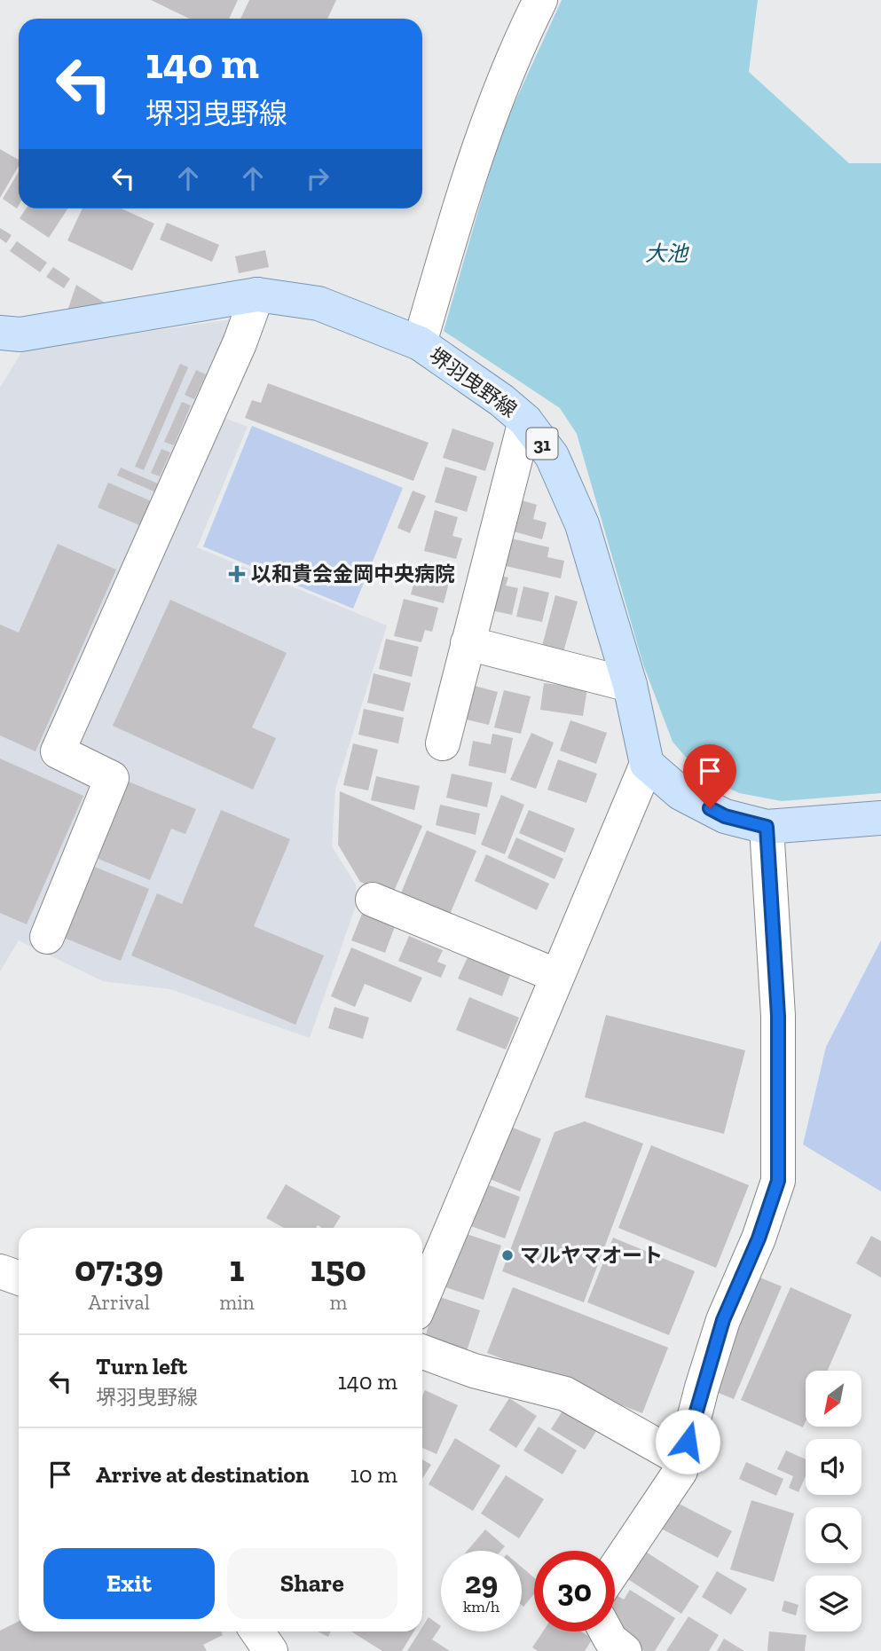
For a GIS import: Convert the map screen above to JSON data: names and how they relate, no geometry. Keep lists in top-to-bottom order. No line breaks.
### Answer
{"streets":{"main road":["堺羽曳野線","31"]},"water":["大池"],"places":{"health":["以和貴会金岡中央病院"],"other":["マルヤマオート"]},"north":"bottom left","page":{"turn":["140 m","堺羽曳野線"],"eta":["07:39","Arrival","1","min","150","m"],"list":[{"name":"Turn left","note":"堺羽曳野線","value":"140 m"},{"name":"Arrive at destination","value":"10 m"}],"buttons":["Exit","Share"],"speed":"29 km/h","limit":"30"}}
